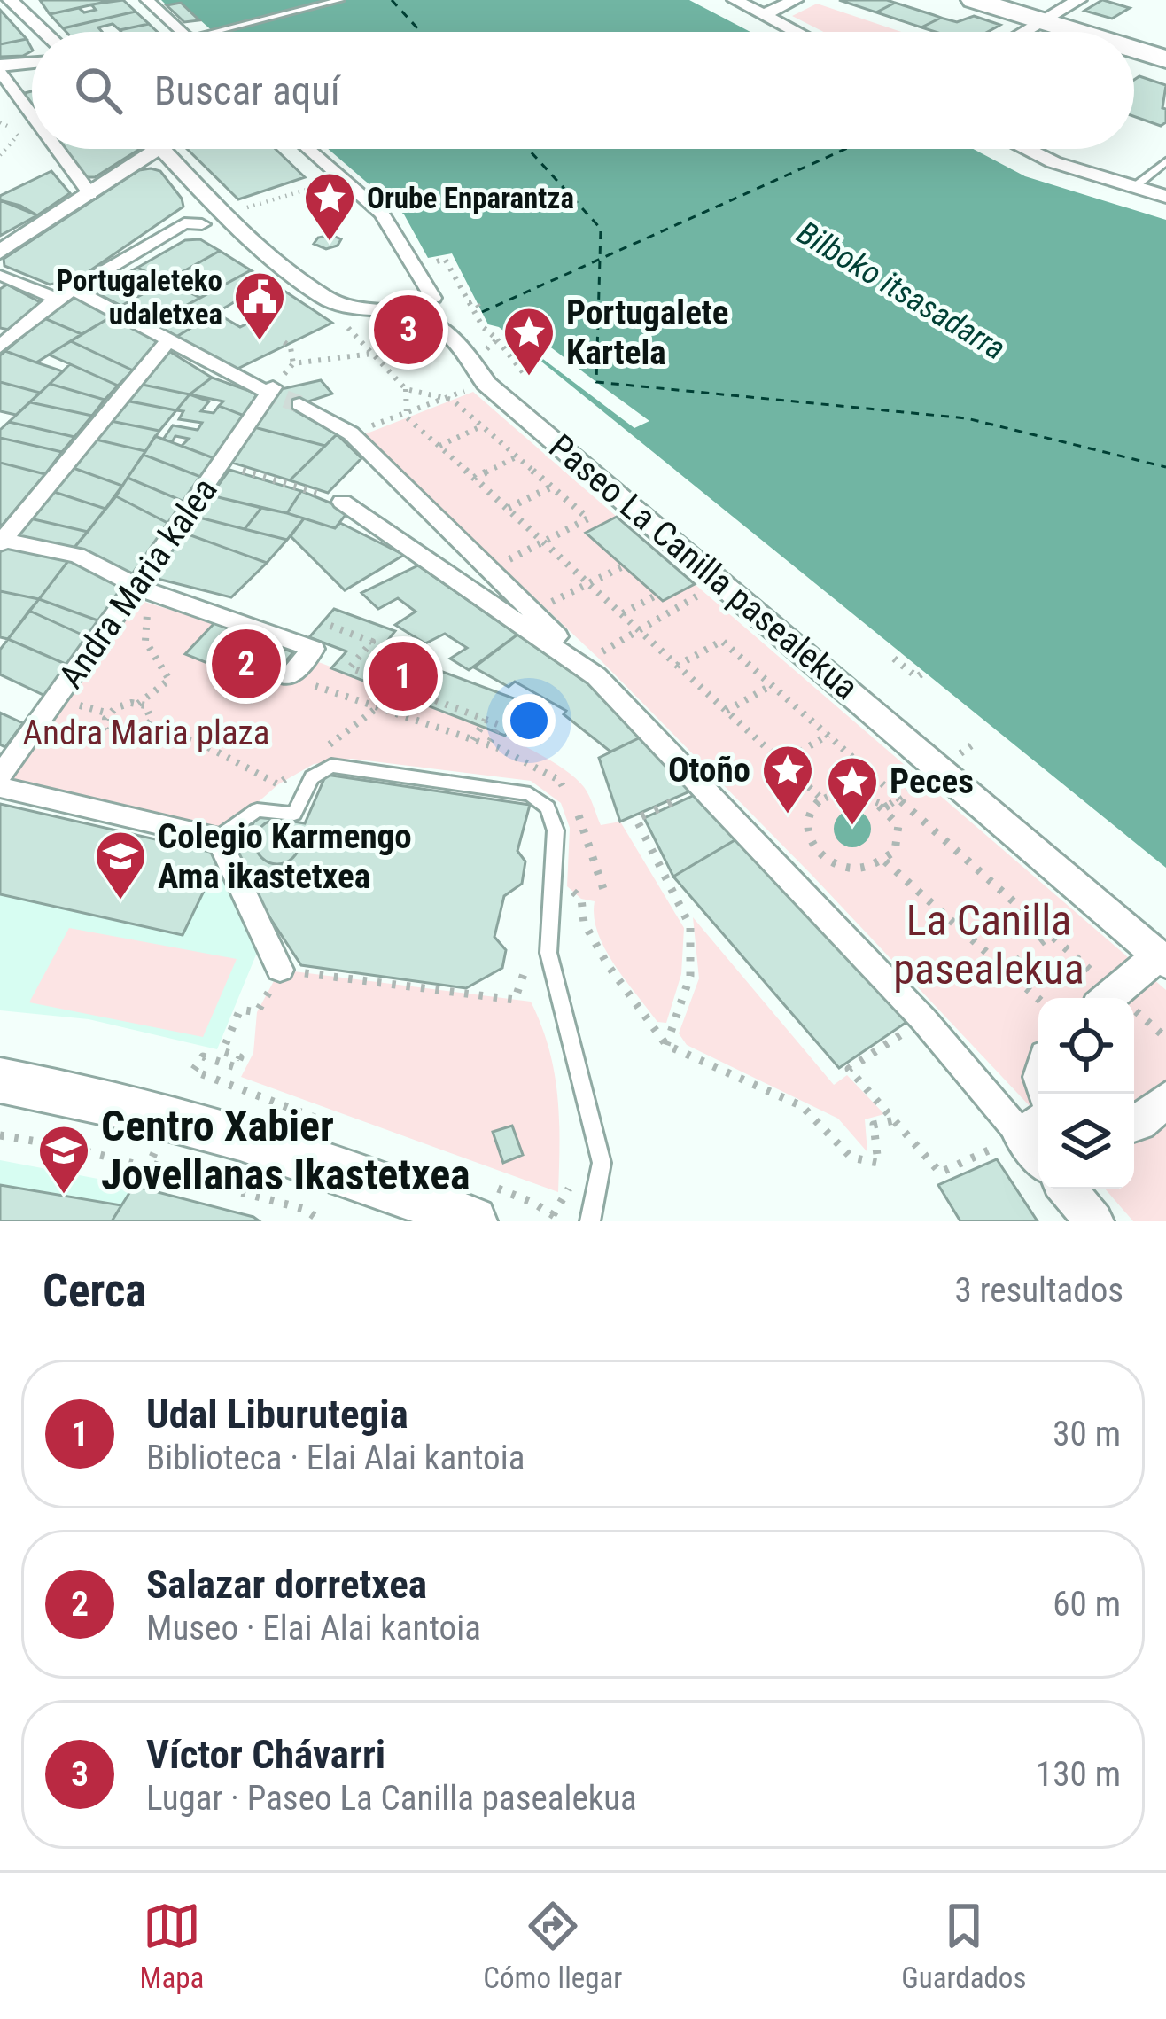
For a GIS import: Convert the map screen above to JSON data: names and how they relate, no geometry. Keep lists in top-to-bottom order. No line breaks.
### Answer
{"streets":{"street":["Paseo La Canilla pasealekua","Andra Maria kalea"]},"water":["Bilboko itsasadarra"],"parks":["Andra Maria plaza","La Canilla pasealekua"],"places":{"place":["Orube Enparantza","Portugalete Kartela","Otoño","Peces"],"public building":["Portugaleteko udaletxea"],"school or university":["Colegio Karmengo Ama ikastetxea","Centro Xabier Jovellanas Ikastetxea"]},"page":{"search":"Buscar aquí","pins":["3","2","1"],"heading":["Cerca","3 resultados"],"list":[{"mark":"1","name":"Udal Liburutegia","note":"Biblioteca · Elai Alai kantoia","value":"30 m"},{"mark":"2","name":"Salazar dorretxea","note":"Museo · Elai Alai kantoia","value":"60 m"},{"mark":"3","name":"Víctor Chávarri","note":"Lugar · Paseo La Canilla pasealekua","value":"130 m"}],"nav":["Mapa","Cómo llegar","Guardados"]}}
